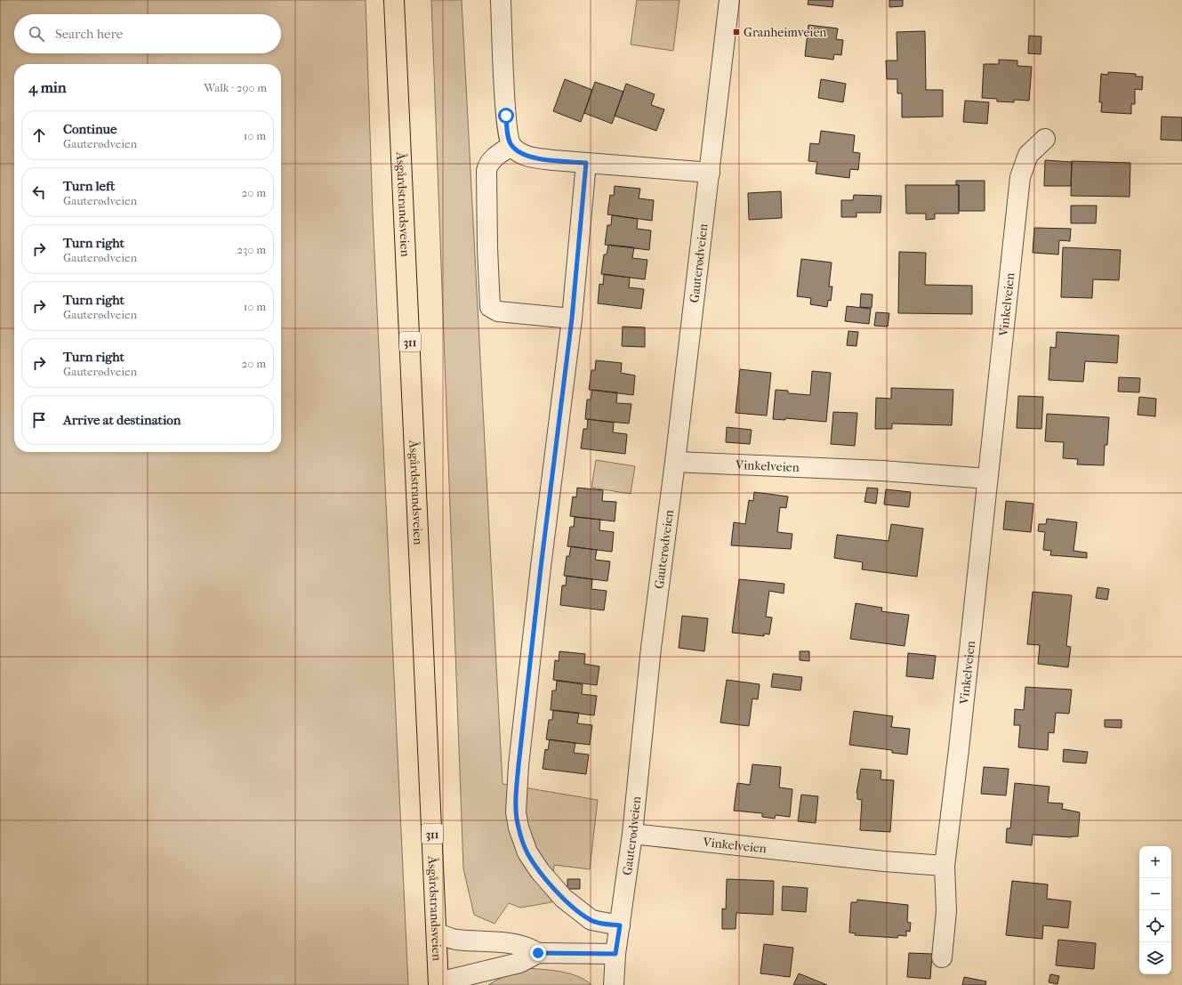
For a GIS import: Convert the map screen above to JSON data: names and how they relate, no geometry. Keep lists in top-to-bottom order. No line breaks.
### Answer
{"streets":{"main road":["Åsgårdstrandsveien","311"],"street":["Gauterødveien","Vinkelveien"]},"crossings":[["Gauterødveien","Vinkelveien"]],"places":{"transit":["Granheimveien"]},"page":{"search":"Search here","heading":["4 min","Walk · 290 m"],"list":[["Continue","Gauterødveien","10 m"],["Turn left","Gauterødveien","20 m"],["Turn right","Gauterødveien","230 m"],["Turn right","Gauterødveien","10 m"],["Turn right","Gauterødveien","20 m"],"Arrive at destination"],"map_buttons":["+","−"]}}
